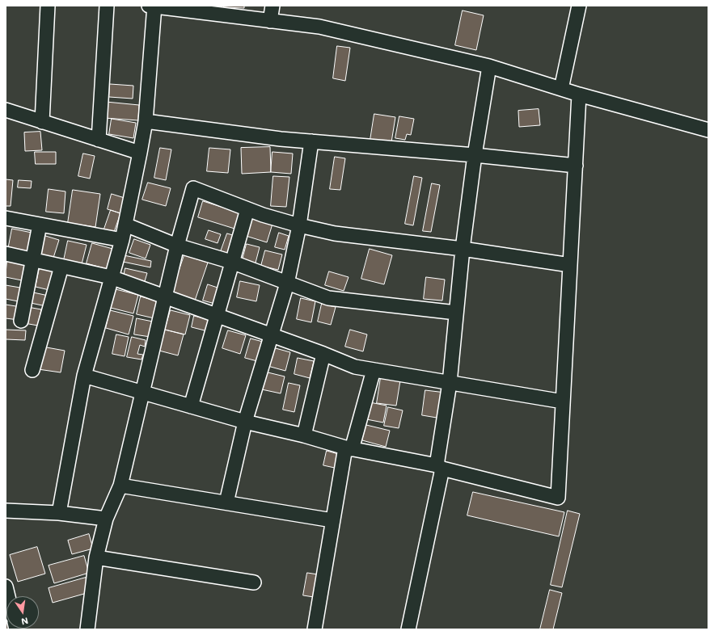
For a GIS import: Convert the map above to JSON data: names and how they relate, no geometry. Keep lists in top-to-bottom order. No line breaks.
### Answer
{"north":"bottom"}
